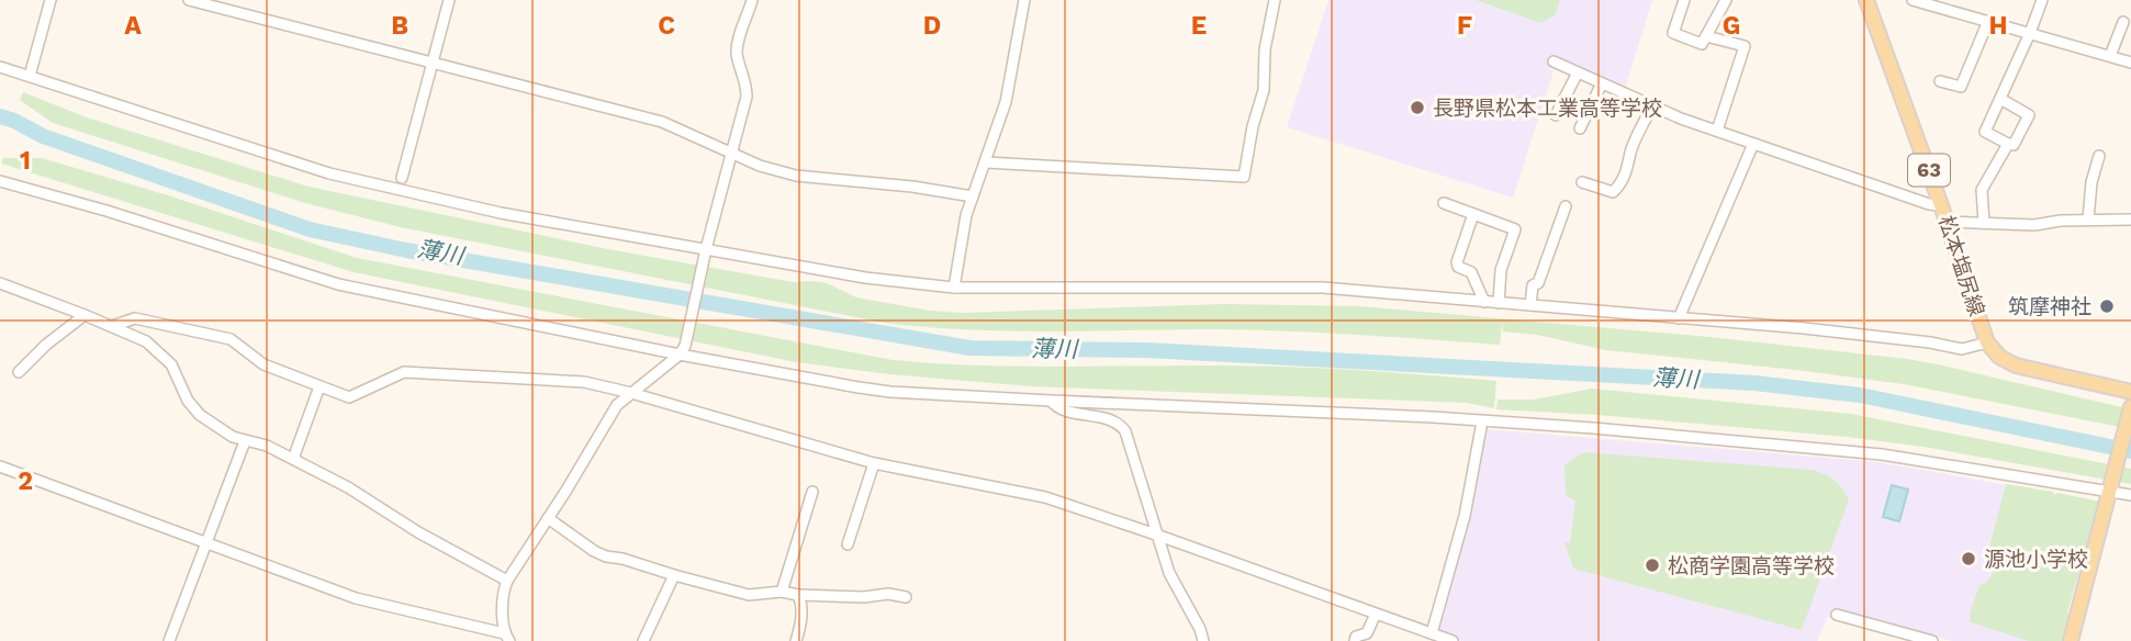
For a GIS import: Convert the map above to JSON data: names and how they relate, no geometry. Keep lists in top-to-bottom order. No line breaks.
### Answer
{"streets":{"main road":["63","松本塩尻線"]},"water":["薄川"],"places":["長野県松本工業高等学校","筑摩神社","源池小学校","松商学園高等学校"],"grid":{"columns":["A","B","C","D","E","F","G","H"],"rows":["1","2"]}}
